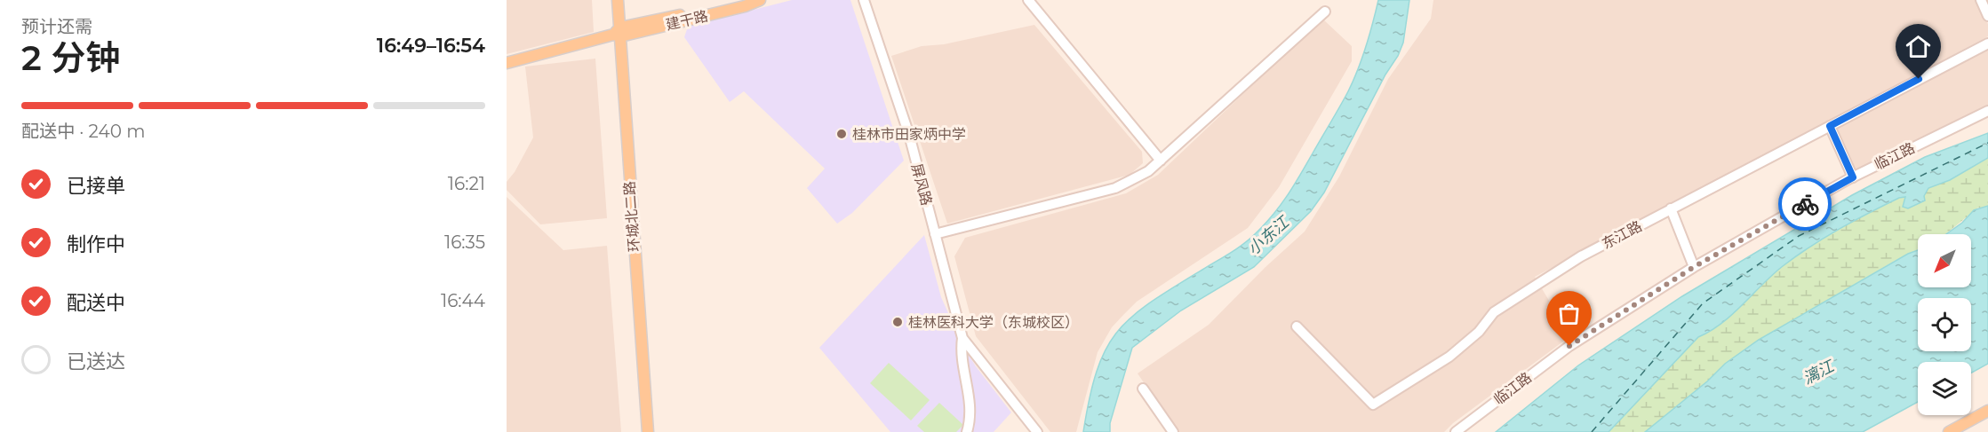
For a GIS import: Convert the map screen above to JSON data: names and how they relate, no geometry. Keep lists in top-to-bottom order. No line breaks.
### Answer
{"streets":{"main road":["建干路","环城北二路"],"street":["临江路","屏风路","东江路"]},"crossings":[["建干路","环城北二路"]],"water":["小东江","漓江"],"places":["桂林市田家炳中学","桂林医科大学（东城校区）"],"north":"bottom left","page":{"heading":["2 分钟","预计还需","16:49–16:54"],"bar":"配送中 · 240 m","list":[["已接单","16:21"],["制作中","16:35"],["配送中","16:44"],"已送达"]}}
